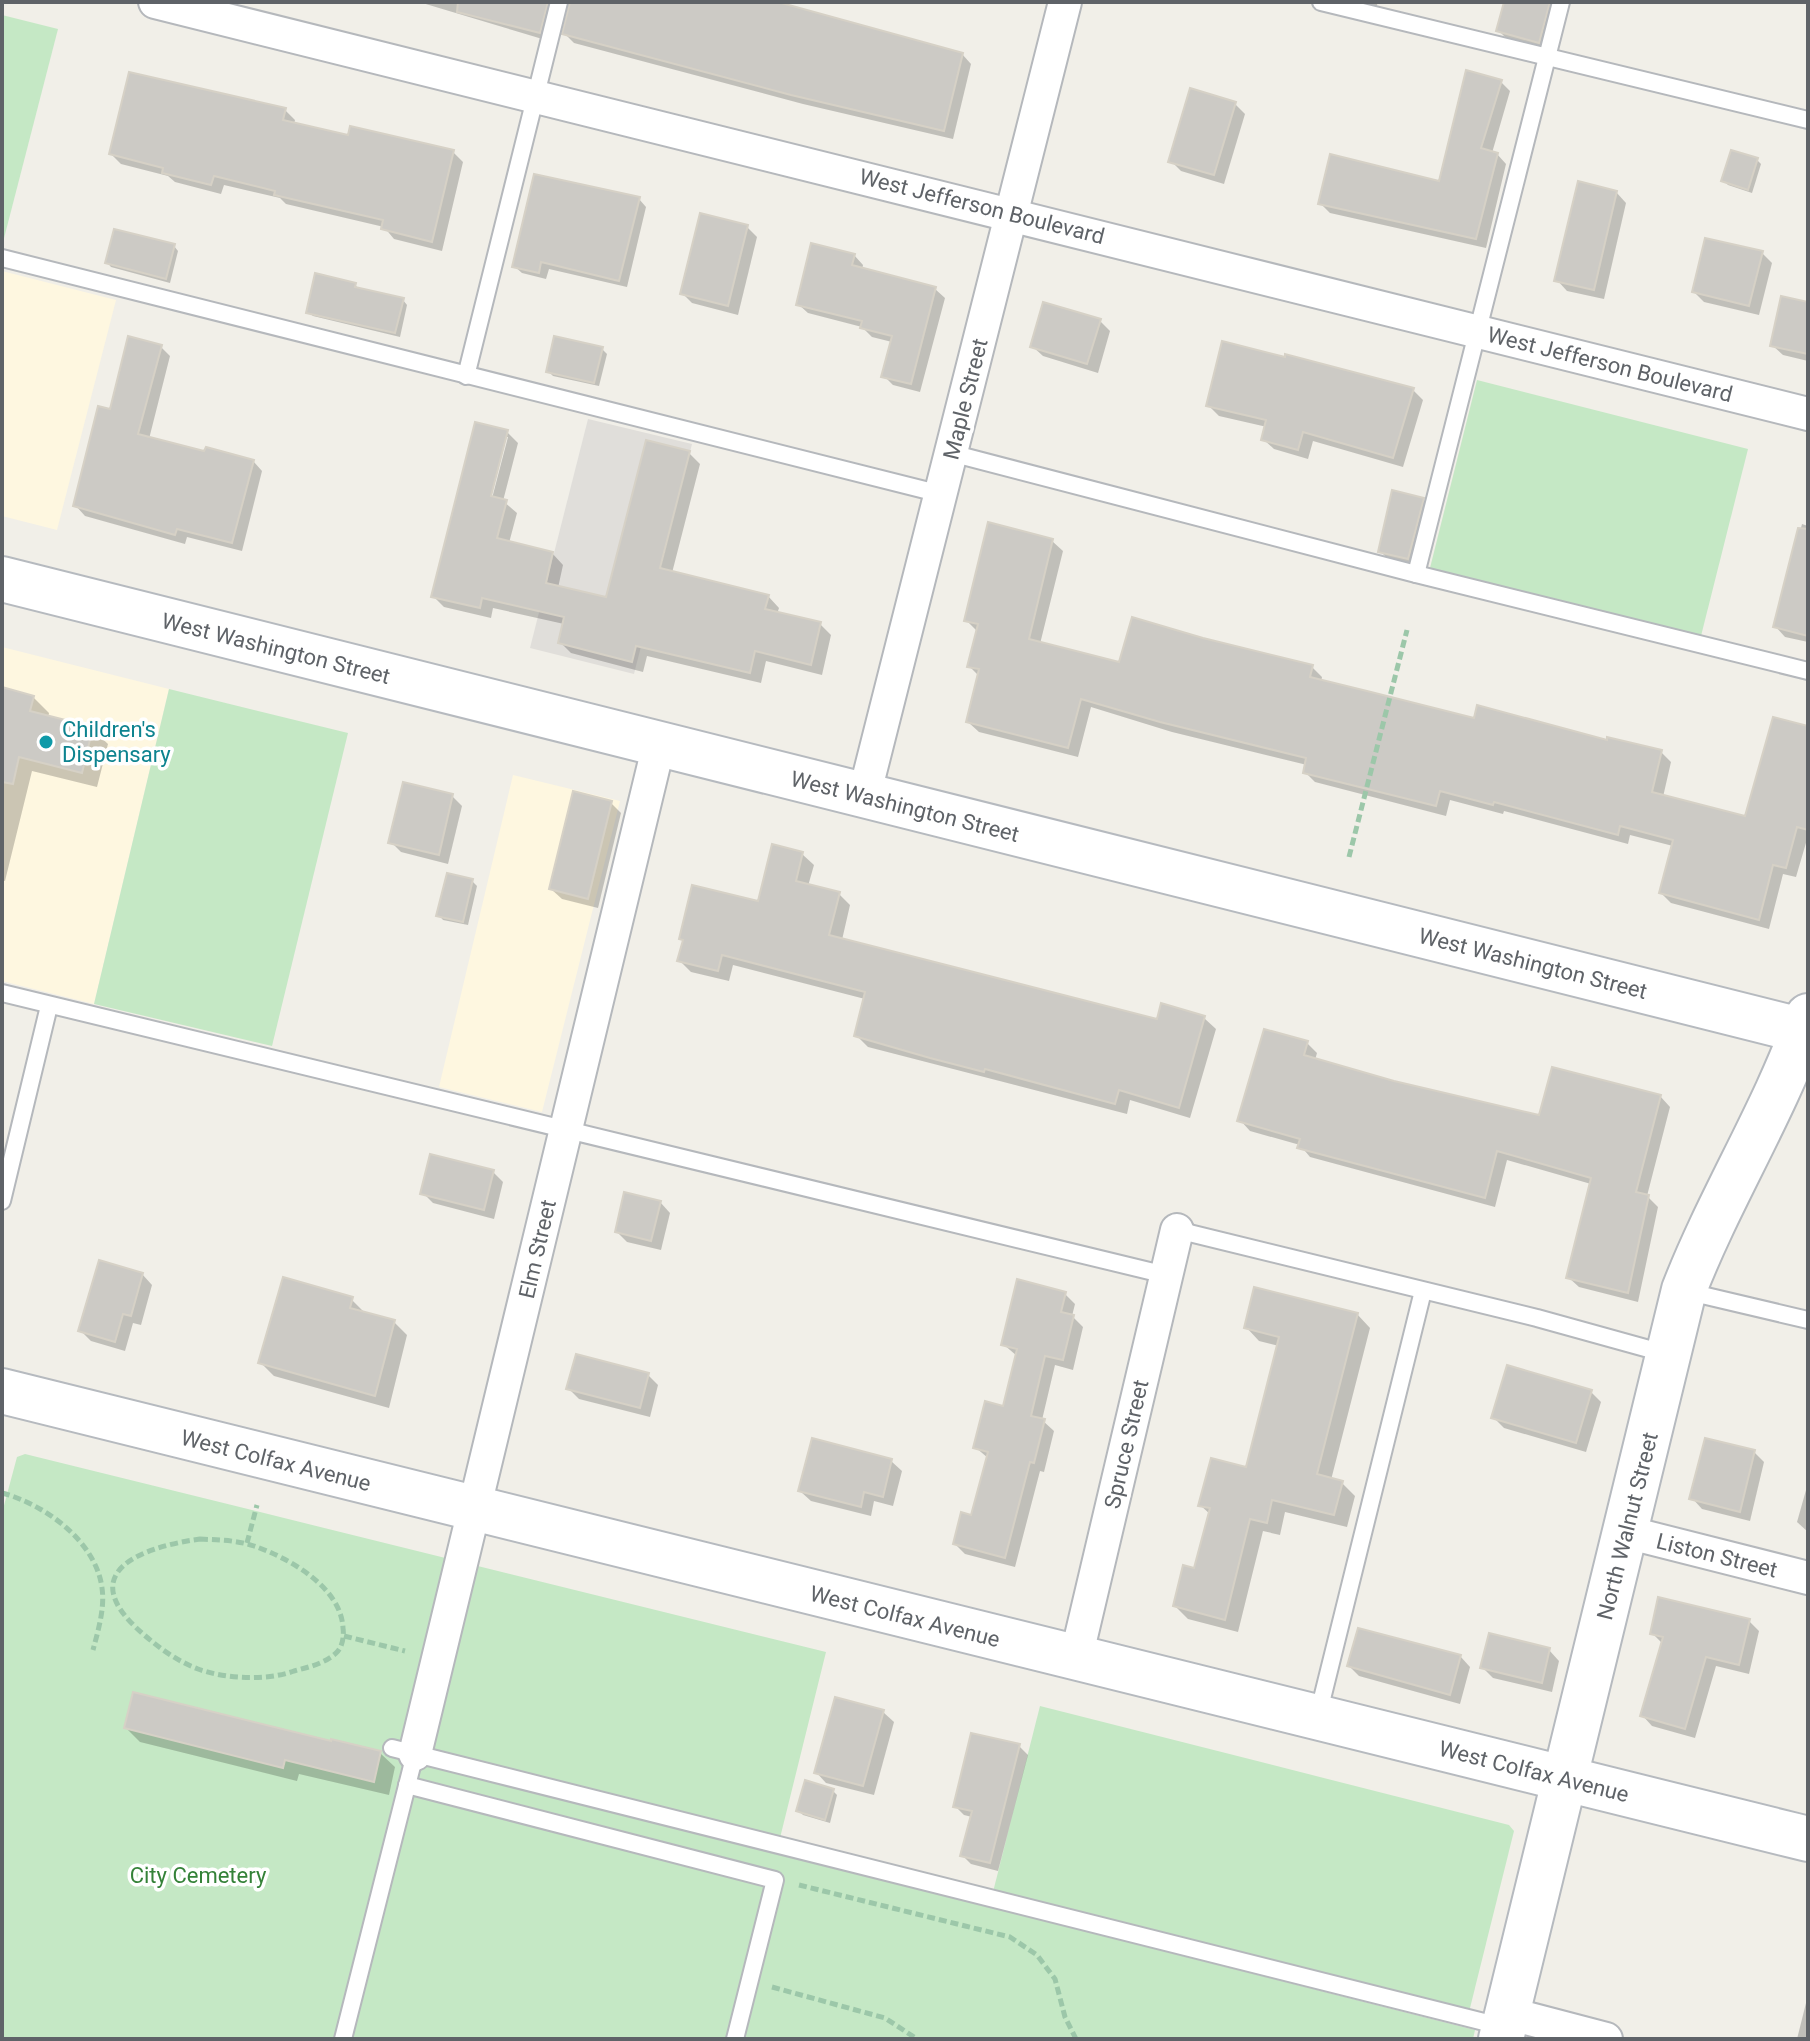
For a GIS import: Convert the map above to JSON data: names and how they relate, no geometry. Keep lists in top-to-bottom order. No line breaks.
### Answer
{"streets":{"street":["West Jefferson Boulevard","Maple Street","West Washington Street","Elm Street","Spruce Street","West Colfax Avenue","North Walnut Street","Liston Street"]},"crossings":[["West Jefferson Boulevard","Maple Street"],["Maple Street","West Washington Street"],["West Washington Street","Elm Street"],["West Washington Street","North Walnut Street"],["Elm Street","West Colfax Avenue"],["Spruce Street","West Colfax Avenue"],["West Colfax Avenue","North Walnut Street"],["North Walnut Street","Liston Street"]],"parks":["City Cemetery"],"places":["Children's Dispensary"]}
